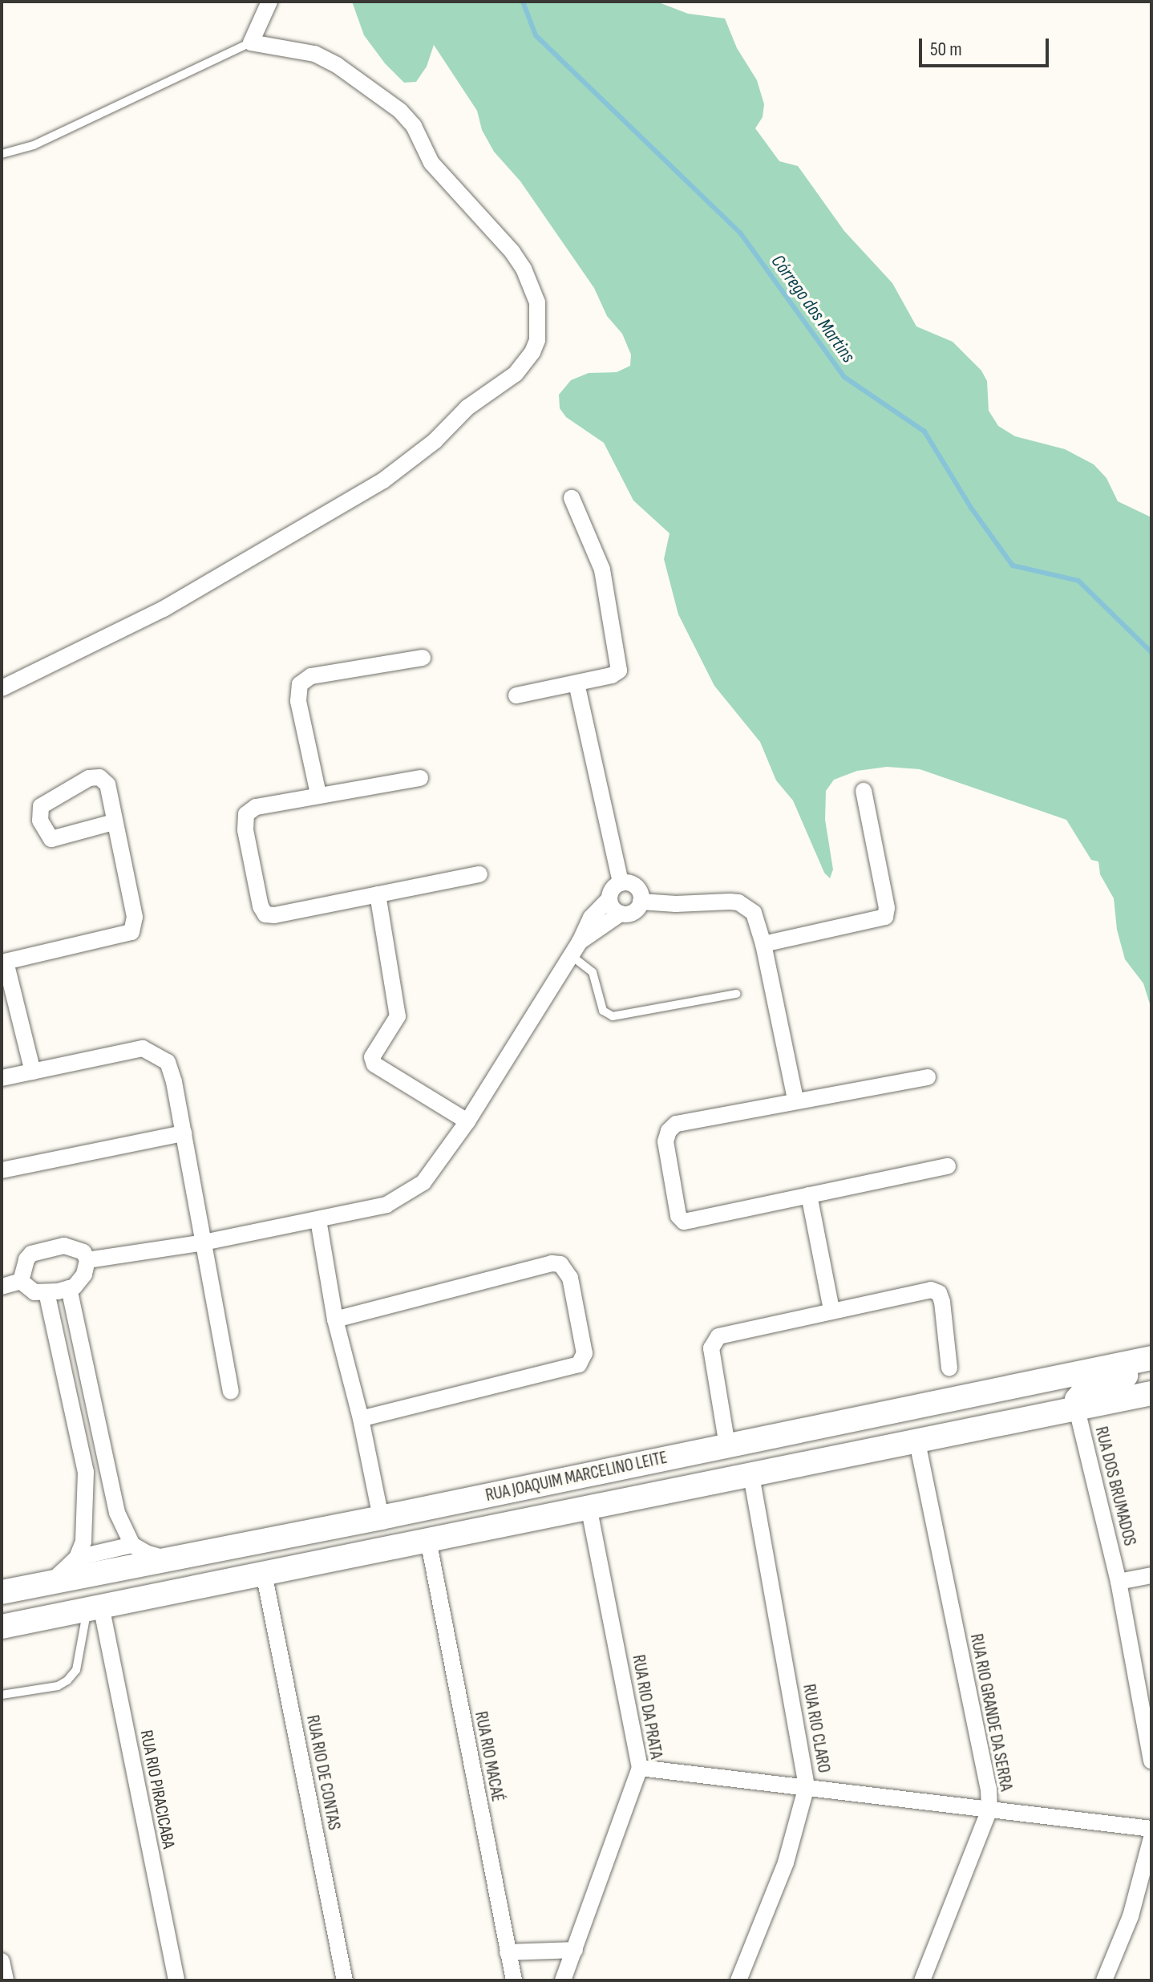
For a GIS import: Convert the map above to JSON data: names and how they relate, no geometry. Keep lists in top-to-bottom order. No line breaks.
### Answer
{"streets":{"main road":["RUA JOAQUIM MARCELINO LEITE"],"street":["RUA DOS BRUMADOS","RUA RIO DA PRATA","RUA RIO GRANDE DA SERRA","RUA RIO CLARO","RUA RIO MACAÉ","RUA RIO DE CONTAS","RUA RIO PIRACICABA"]},"crossings":[["RUA JOAQUIM MARCELINO LEITE","RUA DOS BRUMADOS"],["RUA JOAQUIM MARCELINO LEITE","RUA RIO DA PRATA"],["RUA JOAQUIM MARCELINO LEITE","RUA RIO GRANDE DA SERRA"],["RUA JOAQUIM MARCELINO LEITE","RUA RIO CLARO"],["RUA JOAQUIM MARCELINO LEITE","RUA RIO MACAÉ"],["RUA JOAQUIM MARCELINO LEITE","RUA RIO DE CONTAS"],["RUA JOAQUIM MARCELINO LEITE","RUA RIO PIRACICABA"]],"water":["Córrego dos Martins"],"scale_bar":"50 m"}
